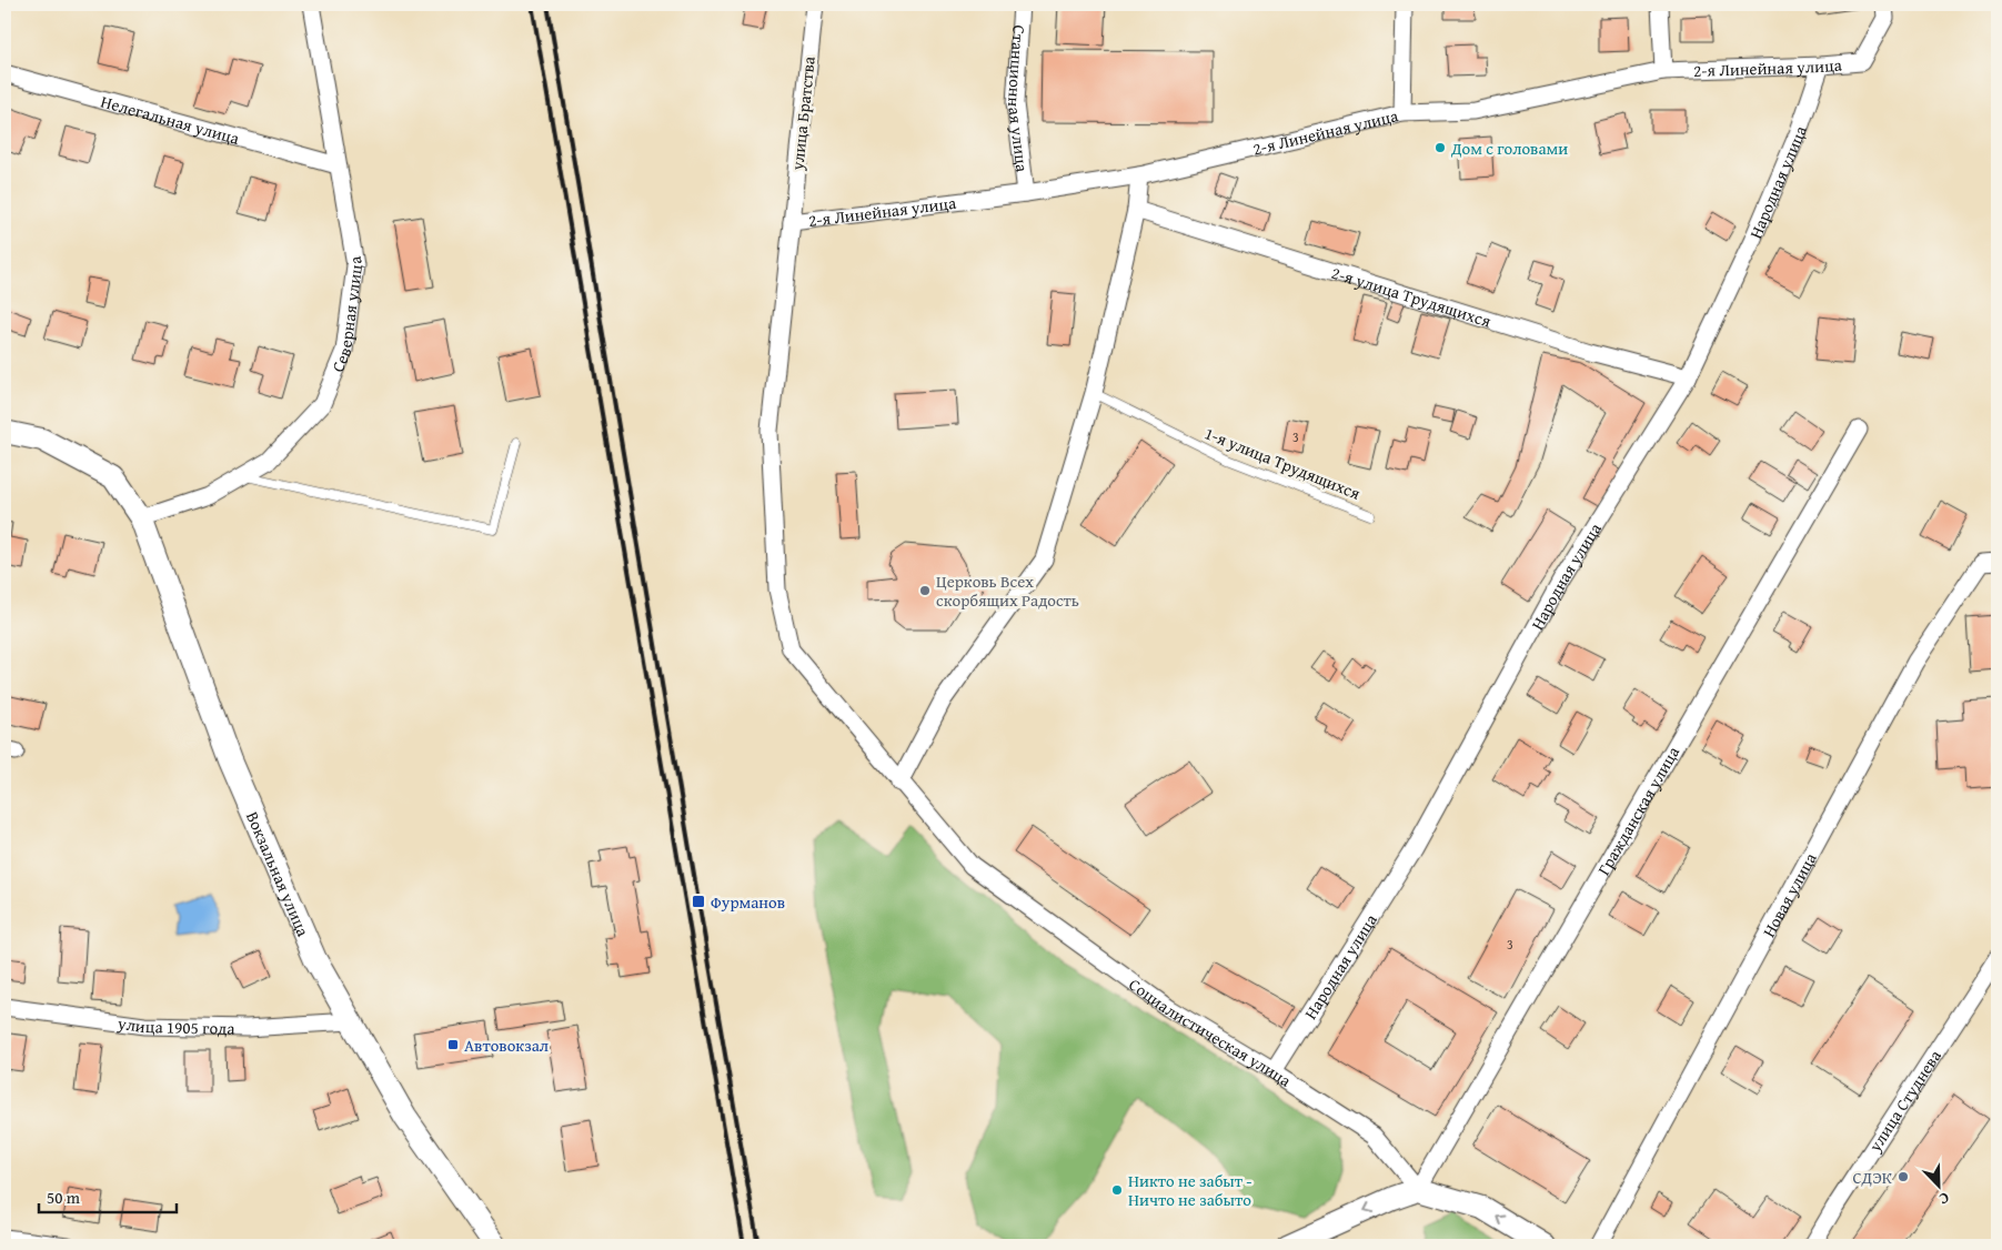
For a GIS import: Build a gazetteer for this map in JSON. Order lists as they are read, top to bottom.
{
  "streets": {
    "main road": ["Вокзальная улица"],
    "street": [
      "2-я Линейная улица",
      "Станционная улица",
      "улица Братства",
      "Нелегальная улица",
      "Народная улица",
      "2-я улица Трудящихся",
      "Северная улица",
      "Гражданская улица",
      "Новая улица",
      "улица 1905 года",
      "Социалистическая улица",
      "улица Студнева"
    ],
    "lane": ["1-я улица Трудящихся"]
  },
  "crossings": [
    ["2-я Линейная улица", "Станционная улица"],
    ["2-я Линейная улица", "улица Братства"],
    ["2-я Линейная улица", "Народная улица"],
    ["улица Братства", "Социалистическая улица"],
    ["Нелегальная улица", "Северная улица"],
    ["Народная улица", "2-я улица Трудящихся"],
    ["Народная улица", "Социалистическая улица"],
    ["Северная улица", "Вокзальная улица"],
    ["Гражданская улица", "Социалистическая улица"],
    ["Вокзальная улица", "улица 1905 года"]
  ],
  "places": {
    "other": [
      "Дом с головами",
      "Церковь Всех скорбящих Радость",
      "СДЭК",
      "Никто не забыт - Ничто не забыто"
    ],
    "transit": ["Фурманов", "Автовокзал"]
  },
  "house_numbers": ["3", "3"],
  "scale_bar": "50 m",
  "north": "bottom right"
}
